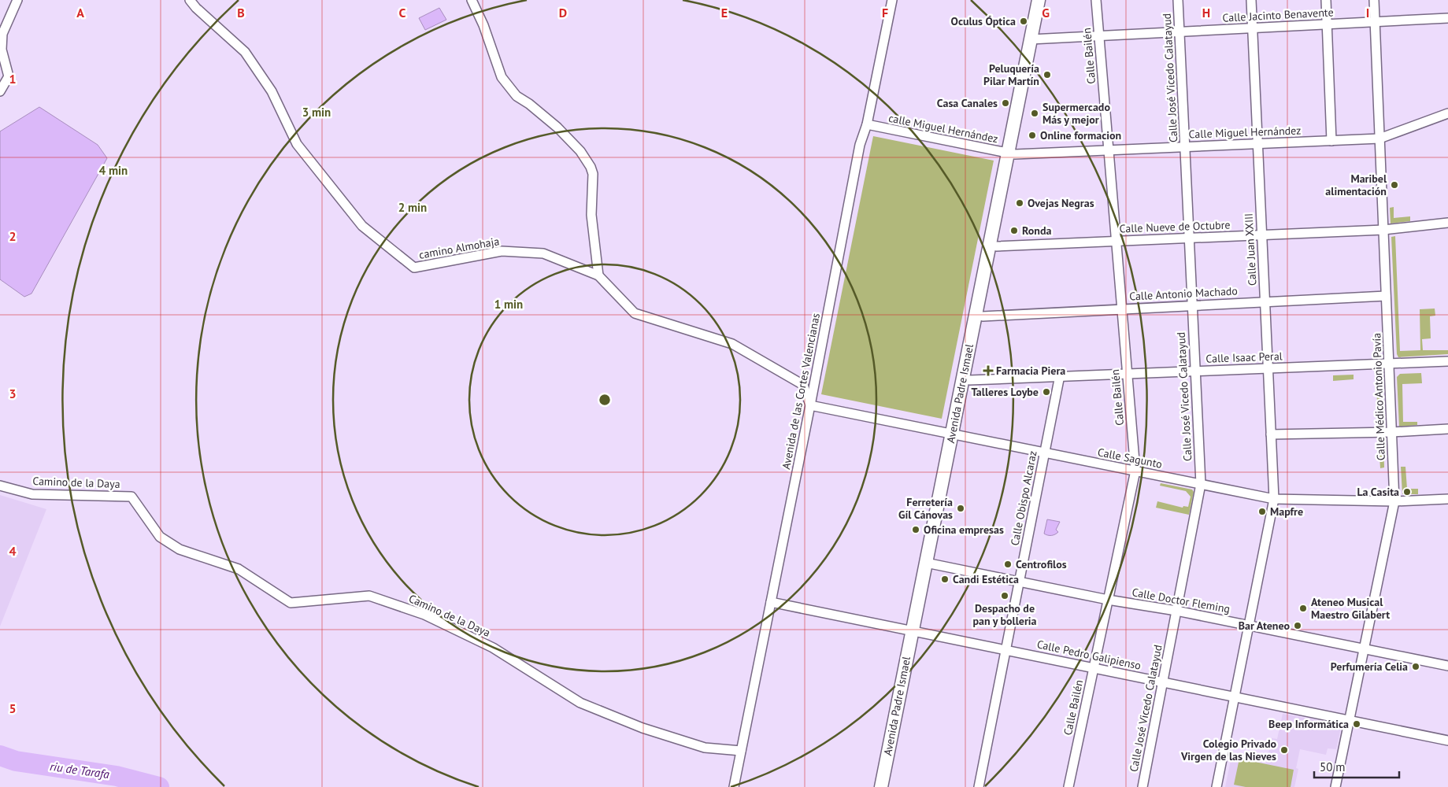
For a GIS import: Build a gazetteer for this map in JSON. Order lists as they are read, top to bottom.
{
  "streets": {
    "main road": ["Avenida Padre Ismael"],
    "street": [
      "Calle Jacinto Benavente",
      "Calle Bailén",
      "Calle José Vicedo Calatayud",
      "calle Miguel Hernández",
      "Calle Miguel Hernández",
      "Calle Nueve de Octubre",
      "camino Almohaja",
      "Calle Juan XXIII",
      "Calle Antonio Machado",
      "Calle Isaac Peral",
      "Avenida de las Cortes Valencianas",
      "Calle Médico Antonio Pavía",
      "Calle Sagunto",
      "Camino de la Daya",
      "Calle Obispo Alcaraz",
      "Calle Doctor Fleming",
      "Calle Pedro Galipienso"
    ]
  },
  "crossings": [
    ["Calle Jacinto Benavente", "Calle Bailén"],
    ["Calle Jacinto Benavente", "Calle José Vicedo Calatayud"],
    ["Calle Jacinto Benavente", "Calle Juan XXIII"],
    ["Calle Jacinto Benavente", "Avenida Padre Ismael"],
    ["Calle Jacinto Benavente", "Calle Médico Antonio Pavía"],
    ["Calle Bailén", "Calle Miguel Hernández"],
    ["Calle Bailén", "Calle Nueve de Octubre"],
    ["Calle Bailén", "Calle Antonio Machado"],
    ["Calle Bailén", "Calle Isaac Peral"],
    ["Calle Bailén", "Calle Sagunto"],
    ["Calle Bailén", "Calle Doctor Fleming"],
    ["Calle Bailén", "Calle Pedro Galipienso"],
    ["Calle José Vicedo Calatayud", "Calle Miguel Hernández"],
    ["Calle José Vicedo Calatayud", "Calle Nueve de Octubre"],
    ["Calle José Vicedo Calatayud", "Calle Antonio Machado"],
    ["Calle José Vicedo Calatayud", "Calle Isaac Peral"],
    ["Calle José Vicedo Calatayud", "Calle Sagunto"],
    ["Calle José Vicedo Calatayud", "Calle Doctor Fleming"],
    ["Calle José Vicedo Calatayud", "Calle Pedro Galipienso"],
    ["calle Miguel Hernández", "Calle Miguel Hernández"],
    ["calle Miguel Hernández", "Avenida de las Cortes Valencianas"],
    ["calle Miguel Hernández", "Avenida Padre Ismael"],
    ["Calle Miguel Hernández", "Calle Juan XXIII"],
    ["Calle Miguel Hernández", "Avenida Padre Ismael"],
    ["Calle Miguel Hernández", "Calle Médico Antonio Pavía"],
    ["Calle Nueve de Octubre", "Calle Juan XXIII"],
    ["Calle Nueve de Octubre", "Avenida Padre Ismael"],
    ["Calle Nueve de Octubre", "Calle Médico Antonio Pavía"],
    ["camino Almohaja", "Avenida de las Cortes Valencianas"],
    ["camino Almohaja", "Calle Sagunto"],
    ["Calle Juan XXIII", "Calle Antonio Machado"],
    ["Calle Juan XXIII", "Calle Isaac Peral"],
    ["Calle Juan XXIII", "Calle Sagunto"],
    ["Calle Juan XXIII", "Calle Doctor Fleming"],
    ["Calle Juan XXIII", "Calle Pedro Galipienso"],
    ["Calle Antonio Machado", "Avenida Padre Ismael"],
    ["Calle Antonio Machado", "Calle Médico Antonio Pavía"],
    ["Calle Isaac Peral", "Avenida Padre Ismael"],
    ["Calle Isaac Peral", "Calle Médico Antonio Pavía"],
    ["Calle Isaac Peral", "Calle Obispo Alcaraz"],
    ["Avenida de las Cortes Valencianas", "Calle Sagunto"],
    ["Avenida de las Cortes Valencianas", "Camino de la Daya"],
    ["Avenida de las Cortes Valencianas", "Calle Pedro Galipienso"],
    ["Avenida Padre Ismael", "Calle Sagunto"],
    ["Avenida Padre Ismael", "Calle Doctor Fleming"],
    ["Avenida Padre Ismael", "Calle Pedro Galipienso"],
    ["Calle Médico Antonio Pavía", "Calle Sagunto"],
    ["Calle Médico Antonio Pavía", "Calle Doctor Fleming"],
    ["Calle Médico Antonio Pavía", "Calle Pedro Galipienso"],
    ["Calle Sagunto", "Calle Obispo Alcaraz"],
    ["Calle Obispo Alcaraz", "Calle Doctor Fleming"],
    ["Calle Obispo Alcaraz", "Calle Pedro Galipienso"]
  ],
  "water": ["riu de Tarafa"],
  "places": {
    "other": [
      "Oculus Óptica",
      "Peluquería Pilar Martín",
      "Casa Canales",
      "Supermercado Más y mejor",
      "Online formacion",
      "Maribel alimentación",
      "Ovejas Negras",
      "Ronda",
      "Talleres Loybe",
      "La Casita",
      "Ferretería Gíl Cánovas",
      "Mapfre",
      "Oficina empresas",
      "Centrofilos",
      "Candi Estética",
      "Despacho de pan y bolleria",
      "Ateneo Musical Maestro Gilabert",
      "Bar Ateneo",
      "Perfumería Celia",
      "Beep Informática",
      "Colegio Privado Virgen de las Nieves"
    ],
    "health": ["Farmacia Piera"]
  },
  "scale_bar": "50 m",
  "grid": {
    "columns": [
      "A",
      "B",
      "C",
      "D",
      "E",
      "F",
      "G",
      "H",
      "I"
    ],
    "rows": [
      "1",
      "2",
      "3",
      "4",
      "5"
    ]
  },
  "rings": [
    "3 min",
    "4 min",
    "2 min",
    "1 min"
  ]
}
